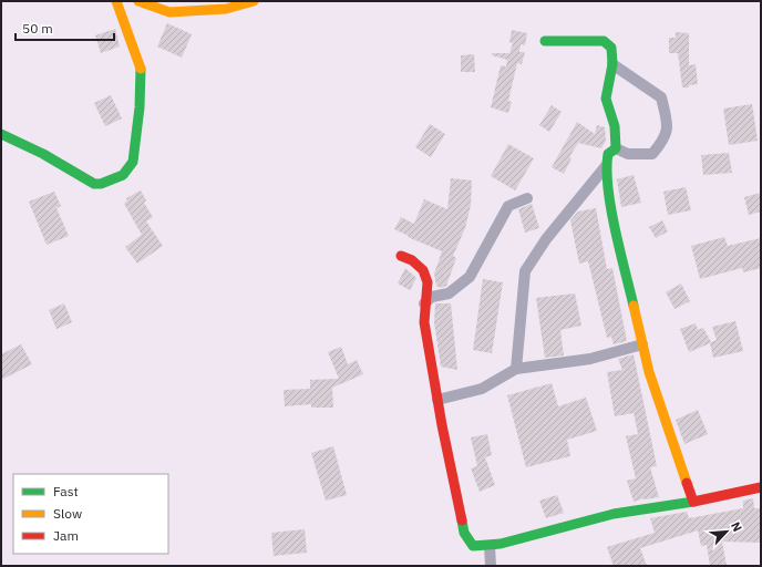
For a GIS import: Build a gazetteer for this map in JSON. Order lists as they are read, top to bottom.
{
  "legend": ["Fast", "Slow", "Jam"],
  "scale_bar": "50 m",
  "north": "top right"
}
